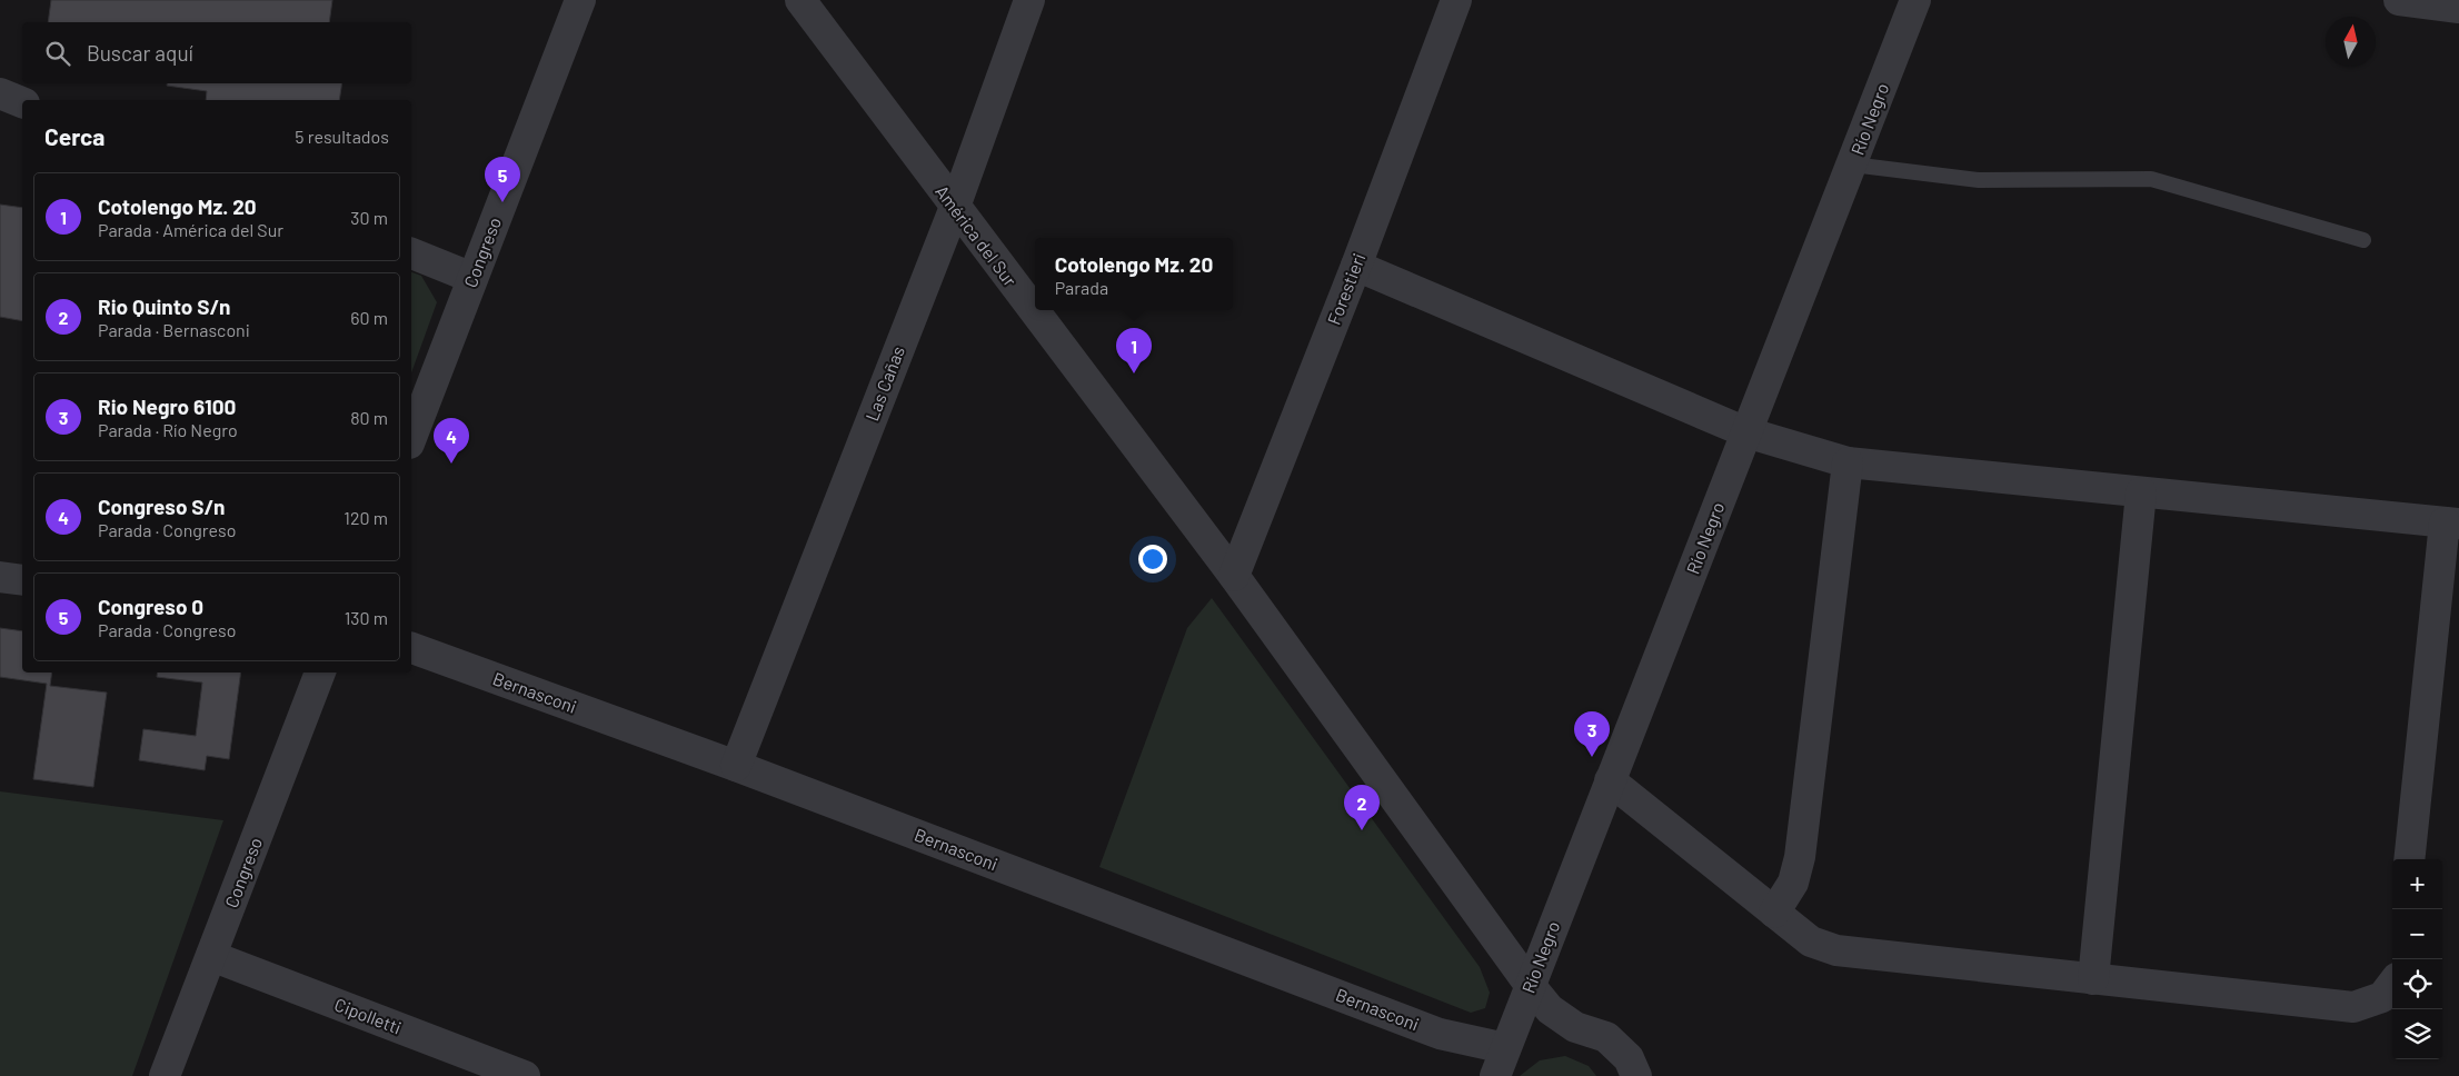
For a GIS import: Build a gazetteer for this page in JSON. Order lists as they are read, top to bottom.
{
  "streets": {
    "street": [
      "Río Negro",
      "América del Sur",
      "Congreso",
      "Forestieri",
      "Las Cañas",
      "Bernasconi",
      "Cipolletti"
    ]
  },
  "crossings": [
    ["Río Negro", "América del Sur"],
    ["Río Negro", "Bernasconi"],
    ["América del Sur", "Forestieri"],
    ["América del Sur", "Las Cañas"],
    ["Congreso", "Cipolletti"],
    ["Las Cañas", "Bernasconi"]
  ],
  "north": "top",
  "page": {
    "search": "Buscar aquí",
    "heading": ["Cerca", "5 resultados"],
    "pins": [
      "5",
      "1",
      "4",
      "3",
      "2"
    ],
    "list": [
      {
        "mark": "1",
        "name": "Cotolengo Mz. 20",
        "note": "Parada · América del Sur",
        "value": "30 m"
      },
      {
        "mark": "2",
        "name": "Rio Quinto S/n",
        "note": "Parada · Bernasconi",
        "value": "60 m"
      },
      {
        "mark": "3",
        "name": "Rio Negro 6100",
        "note": "Parada · Río Negro",
        "value": "80 m"
      },
      {
        "mark": "4",
        "name": "Congreso S/n",
        "note": "Parada · Congreso",
        "value": "120 m"
      },
      {
        "mark": "5",
        "name": "Congreso 0",
        "note": "Parada · Congreso",
        "value": "130 m"
      }
    ],
    "popup": ["Cotolengo Mz. 20", "Parada"],
    "map_buttons": ["+", "−"]
  }
}
